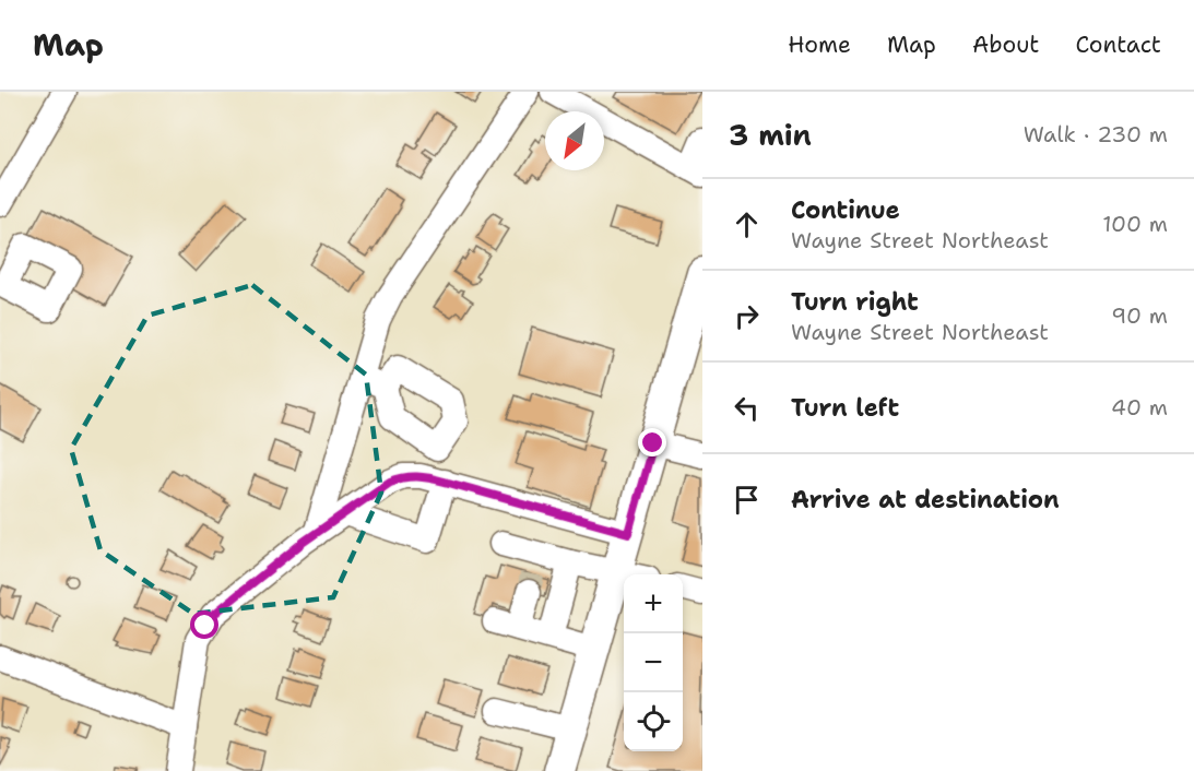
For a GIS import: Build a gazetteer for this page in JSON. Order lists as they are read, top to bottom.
{
  "north": "bottom left",
  "page": {
    "header": "Map",
    "nav": [
      "Home",
      "Map",
      "About",
      "Contact"
    ],
    "heading": ["3 min", "Walk · 230 m"],
    "list": [
      ["Continue", "Wayne Street Northeast", "100 m"],
      ["Turn right", "Wayne Street Northeast", "90 m"],
      ["Turn left", "40 m"],
      "Arrive at destination"
    ],
    "map_buttons": ["+", "−"]
  }
}
